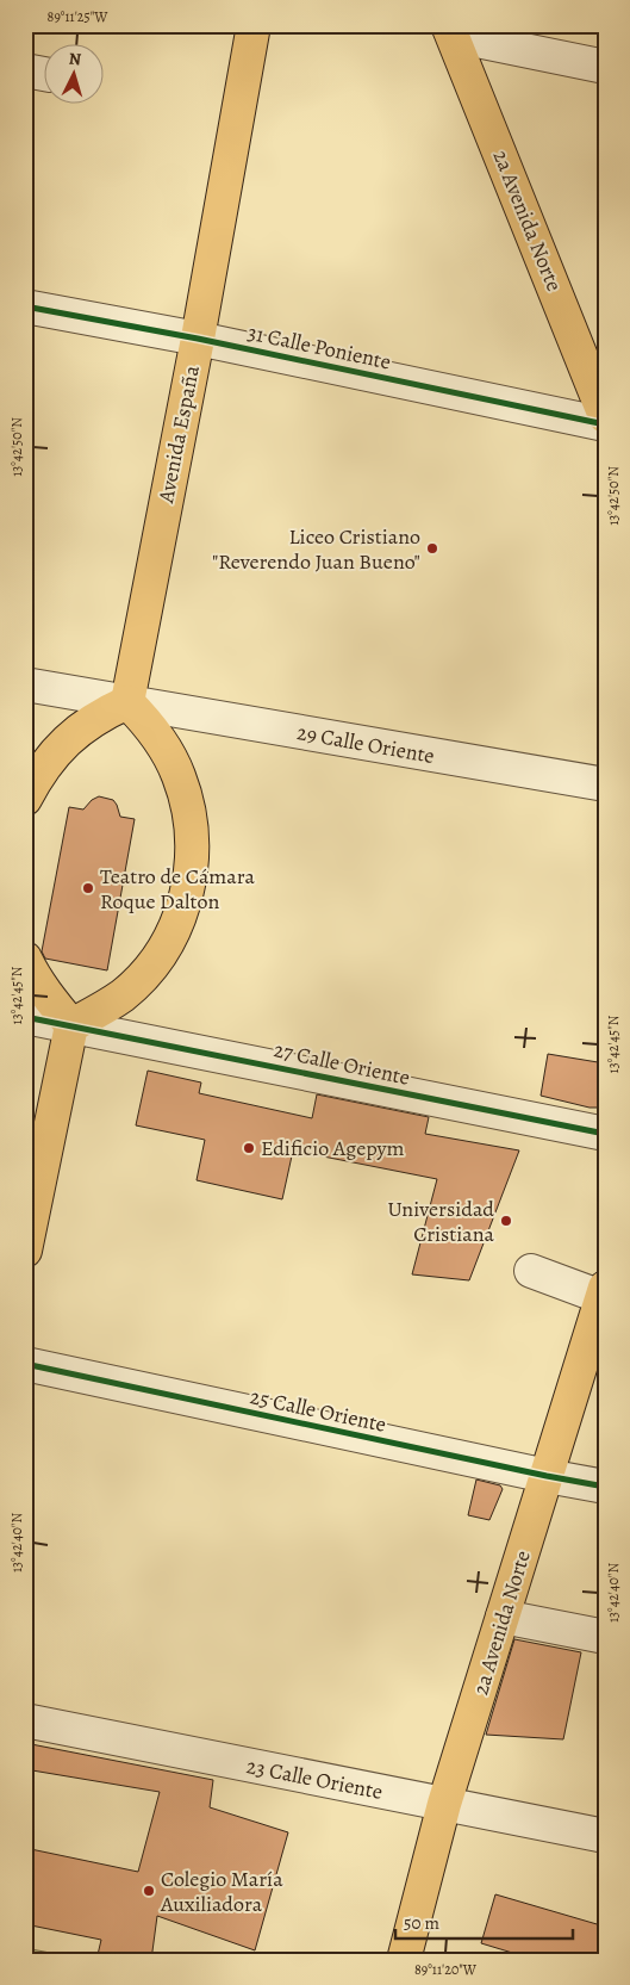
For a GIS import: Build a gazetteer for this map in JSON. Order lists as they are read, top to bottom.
{
  "streets": {
    "main road": ["2a Avenida Norte", "Avenida España"],
    "street": [
      "31 Calle Poniente",
      "29 Calle Oriente",
      "27 Calle Oriente",
      "25 Calle Oriente",
      "23 Calle Oriente"
    ]
  },
  "crossings": [
    ["2a Avenida Norte", "25 Calle Oriente"],
    ["2a Avenida Norte", "23 Calle Oriente"],
    ["31 Calle Poniente", "Avenida España"],
    ["Avenida España", "29 Calle Oriente"]
  ],
  "places": [
    "Liceo Cristiano \"Reverendo Juan Bueno\"",
    "Teatro de Cámara Roque Dalton",
    "Edificio Agepym",
    "Universidad Cristiana",
    "Colegio María Auxiliadora"
  ],
  "scale_bar": "50 m",
  "north": "top",
  "coordinates": [
    "89°11'25\"W",
    "13°42'50\"N",
    "13°42'45\"N",
    "13°42'40\"N",
    "89°11'20\"W"
  ]
}
